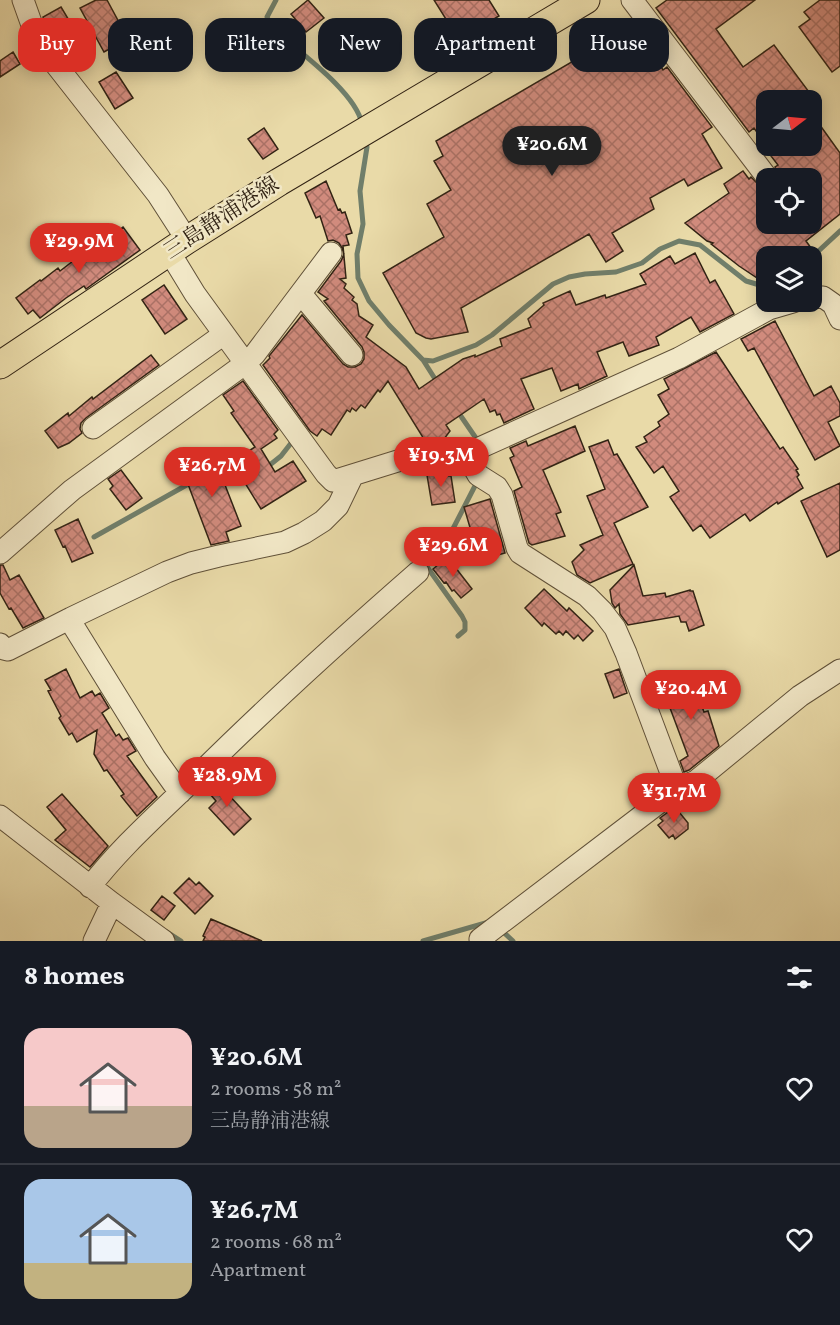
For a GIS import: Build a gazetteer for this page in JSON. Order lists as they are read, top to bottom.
{
  "streets": {
    "main road": ["三島静浦港線"]
  },
  "north": "right",
  "page": {
    "chip": [
      "Buy",
      "Rent",
      "Filters",
      "New",
      "Apartment",
      "House"
    ],
    "price": [
      "¥20.6M",
      "¥29.9M",
      "¥19.3M",
      "¥26.7M",
      "¥29.6M",
      "¥20.4M",
      "¥28.9M",
      "¥31.7M"
    ],
    "heading": "8 homes",
    "list": [
      {
        "name": "¥20.6M",
        "note": "2 rooms · 58 m² · 三島静浦港線"
      },
      {
        "name": "¥26.7M",
        "note": "2 rooms · 68 m² · Apartment"
      }
    ]
  }
}
